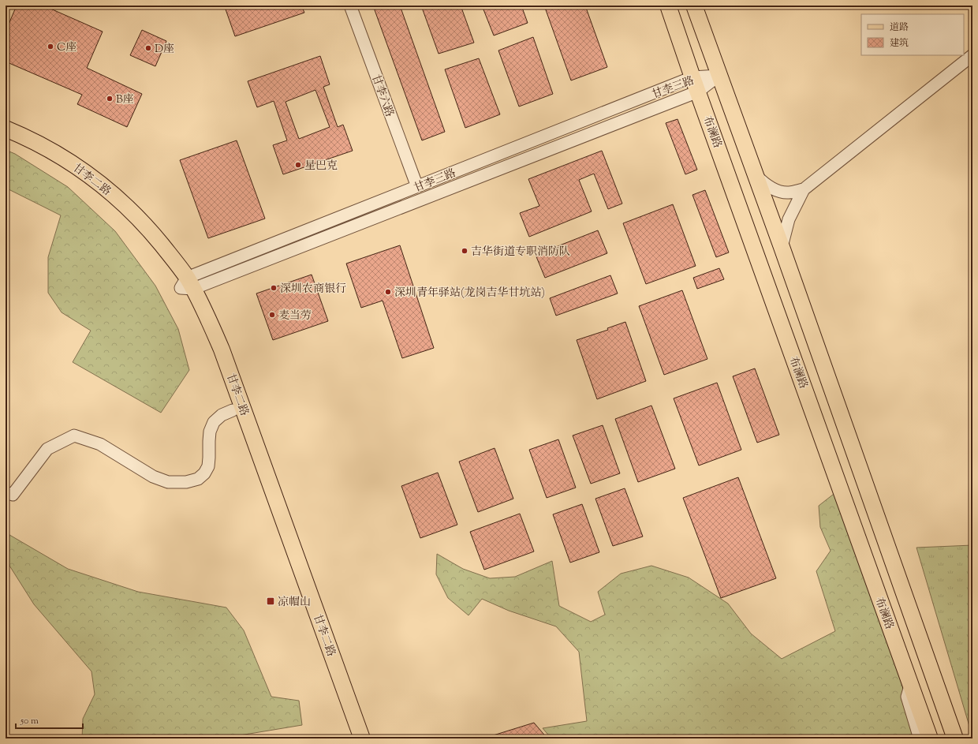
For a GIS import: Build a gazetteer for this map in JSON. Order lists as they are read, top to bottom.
{
  "streets": {
    "main road": ["布澜路", "甘李二路"],
    "street": ["甘李三路", "甘李六路"]
  },
  "crossings": [
    ["甘李三路", "布澜路"],
    ["甘李三路", "甘李二路"]
  ],
  "places": {
    "other": [
      "C座",
      "D座",
      "B座",
      "星巴克",
      "吉华街道专职消防队",
      "深圳农商银行",
      "深圳青年驿站(龙岗吉华甘坑站)",
      "麦当劳"
    ],
    "transit": ["凉帽山"]
  },
  "legend": ["道路", "建筑"],
  "scale_bar": "50 m"
}
